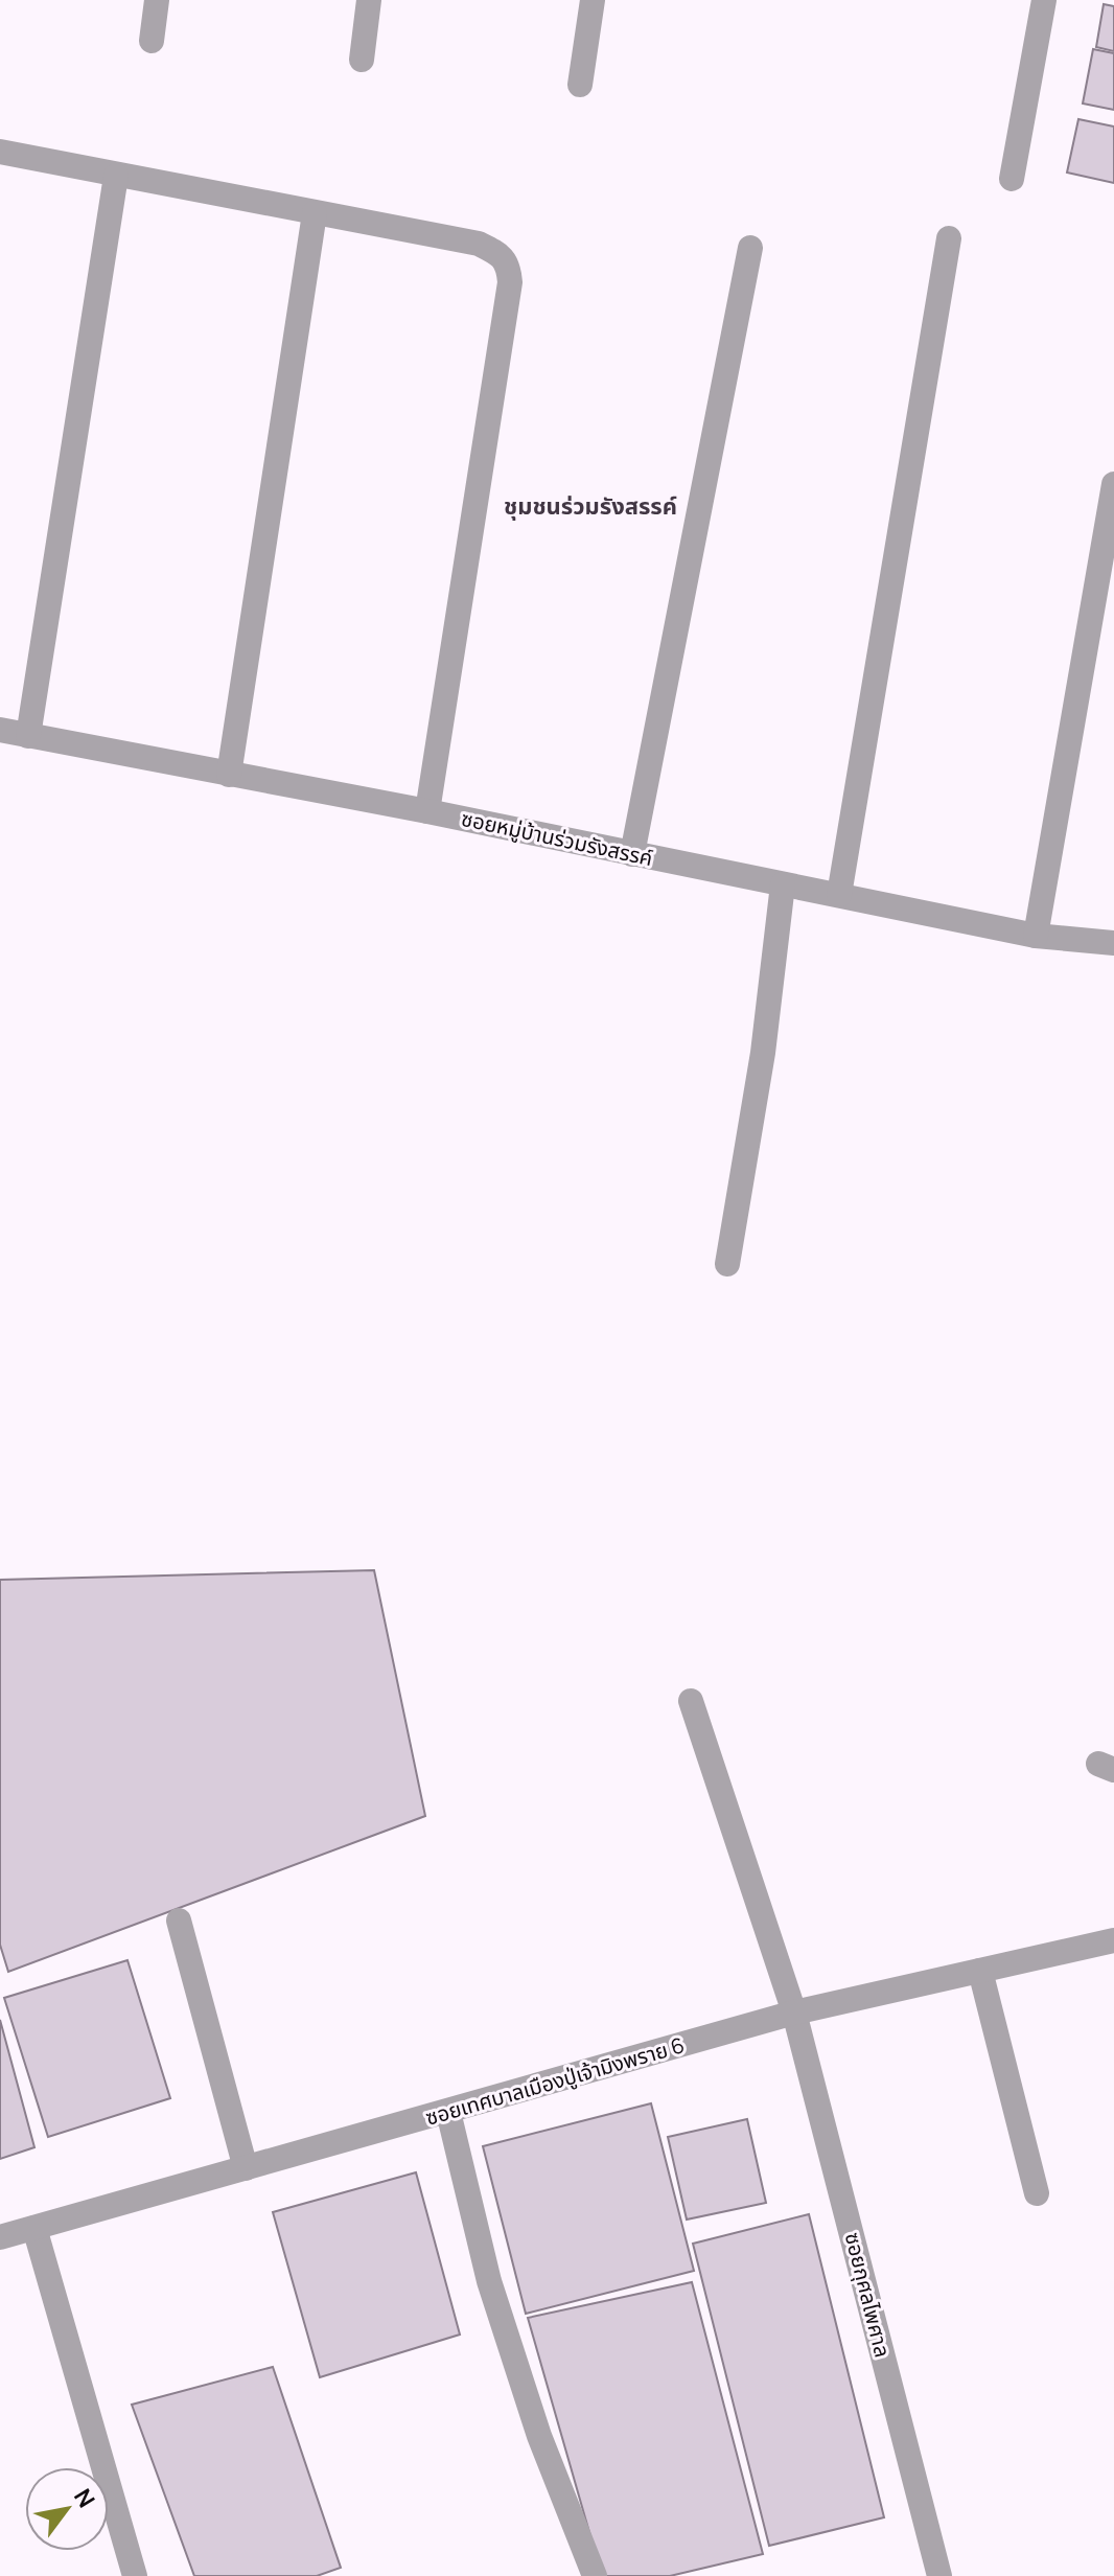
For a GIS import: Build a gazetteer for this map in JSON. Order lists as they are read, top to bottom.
{
  "streets": {
    "street": ["ซอยหมู่บ้านร่วมรังสรรค์", "ซอยเทศบาลเมืองปู่เจ้ามิงพราย 6", "ซอยกุศลไพศาล"]
  },
  "crossings": [
    ["ซอยเทศบาลเมืองปู่เจ้ามิงพราย 6", "ซอยกุศลไพศาล"]
  ],
  "districts": ["ชุมชนร่วมรังสรรค์"],
  "north": "top right"
}
